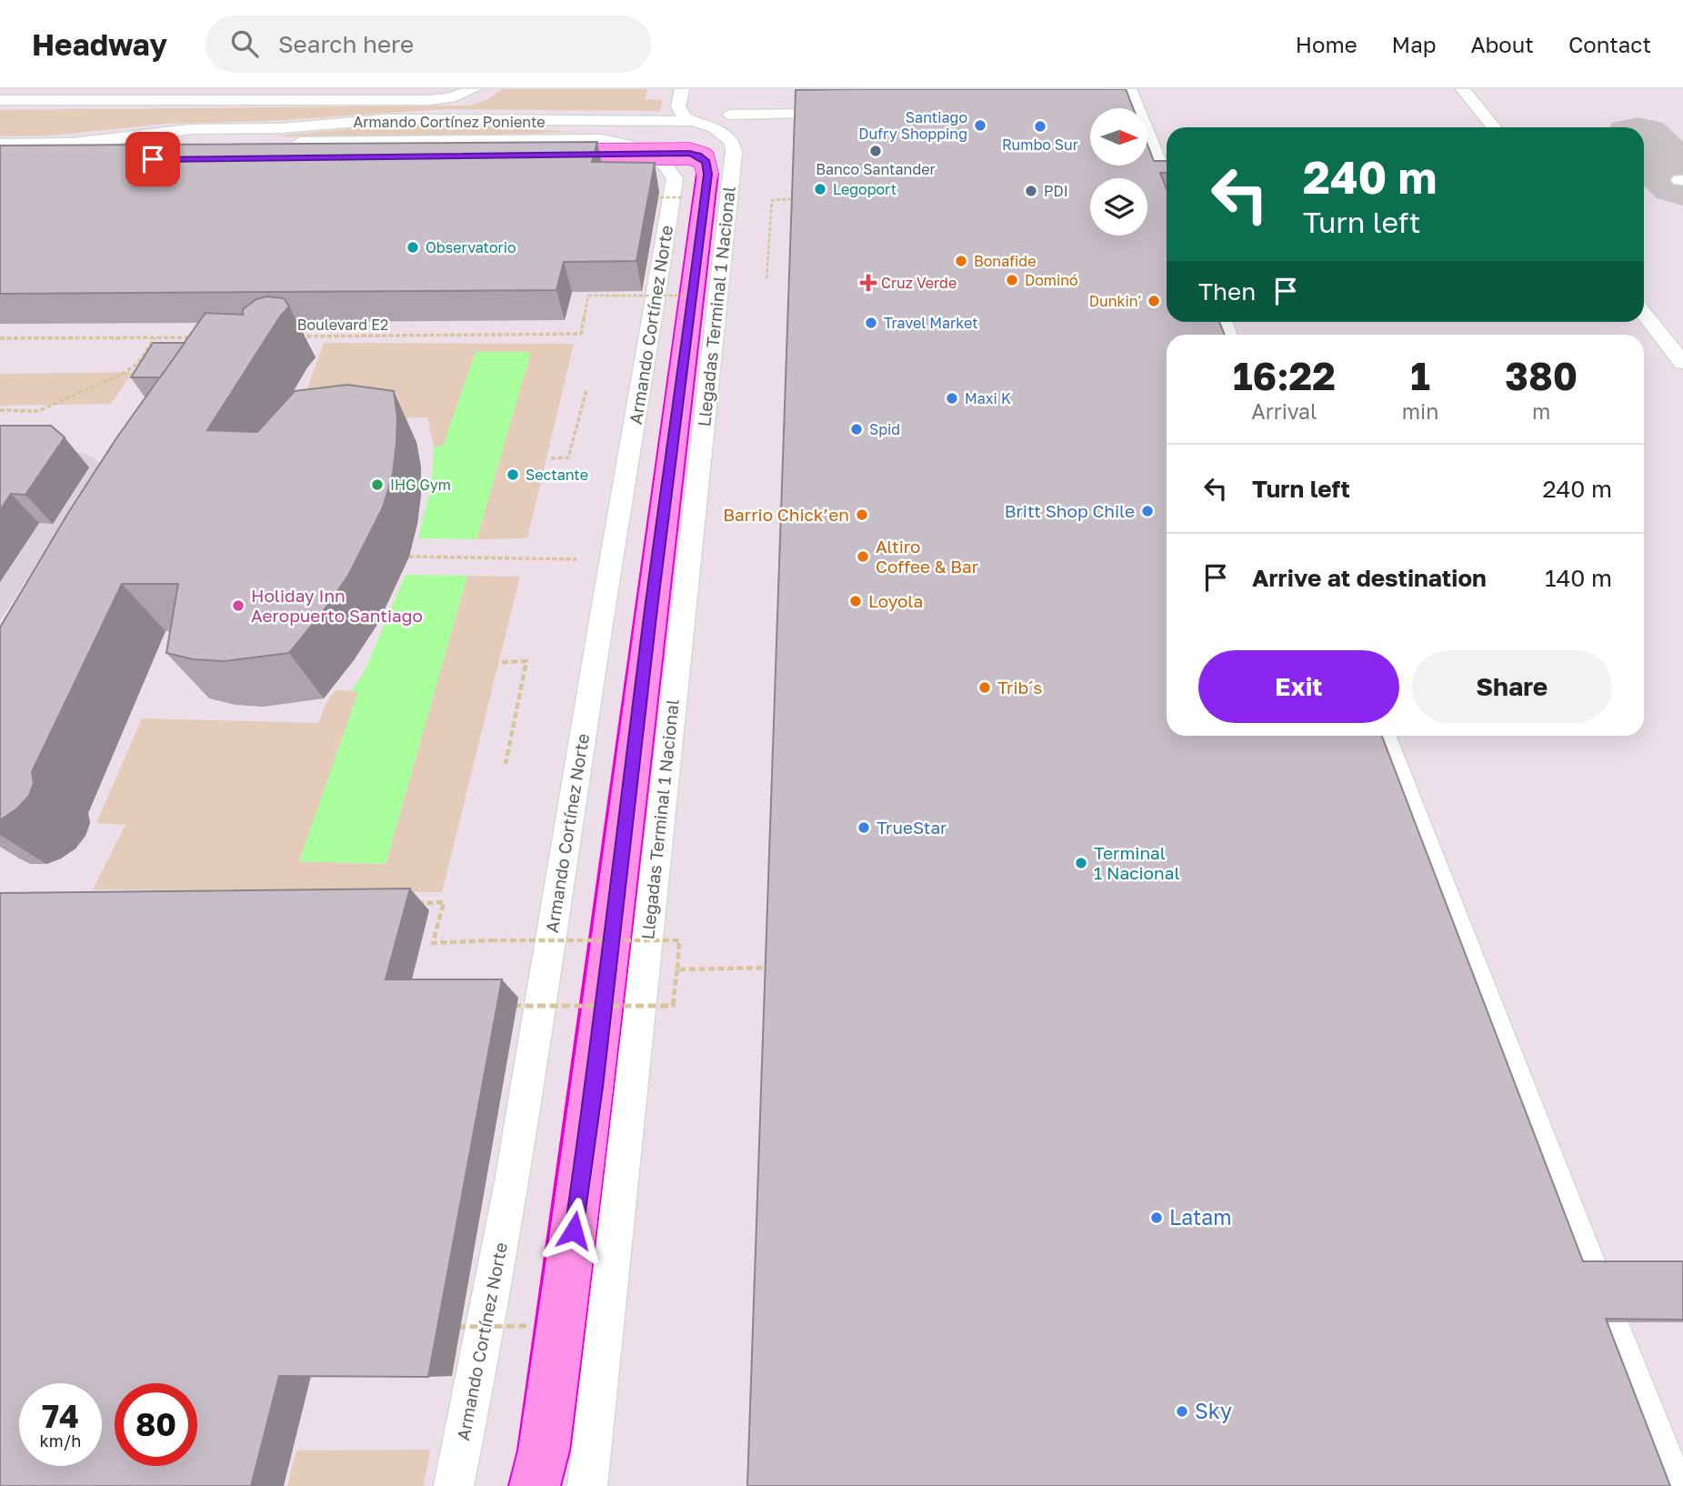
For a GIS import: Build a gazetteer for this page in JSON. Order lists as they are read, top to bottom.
{
  "streets": {
    "highway": ["Armando Cortínez Poniente"],
    "lane": ["Llegadas Terminal 1 Nacional", "Armando Cortínez Norte"],
    "path": ["Boulevard E2"]
  },
  "crossings": [
    ["Armando Cortínez Poniente", "Llegadas Terminal 1 Nacional"],
    ["Armando Cortínez Poniente", "Armando Cortínez Norte"],
    ["Llegadas Terminal 1 Nacional", "Armando Cortínez Norte"]
  ],
  "places": {
    "other": [
      "Santiago Dufry Shopping",
      "Rumbo Sur",
      "Banco Santander",
      "Legoport",
      "PDI",
      "Observatorio",
      "Bonafide",
      "Dominó",
      "Dunkin'",
      "Travel Market",
      "Maxi K",
      "Spid",
      "Sectante",
      "IHG Gym",
      "Britt Shop Chile",
      "Barrio Chick’en",
      "Altiro Coffee & Bar",
      "Loyola",
      "Holiday Inn Aeropuerto Santiago",
      "Trib´s",
      "TrueStar",
      "Terminal 1 Nacional",
      "Latam",
      "Sky"
    ],
    "health": ["Cruz Verde"]
  },
  "north": "right",
  "page": {
    "header": "Headway",
    "search": "Search here",
    "nav": [
      "Home",
      "Map",
      "About",
      "Contact"
    ],
    "turn": ["240 m", "Turn left"],
    "then": "Then",
    "eta": [
      "16:22",
      "Arrival",
      "1",
      "min",
      "380",
      "m"
    ],
    "list": [
      {
        "name": "Turn left",
        "value": "240 m"
      },
      {
        "name": "Arrive at destination",
        "value": "140 m"
      }
    ],
    "buttons": ["Exit", "Share"],
    "speed": "74 km/h",
    "limit": "80"
  }
}
